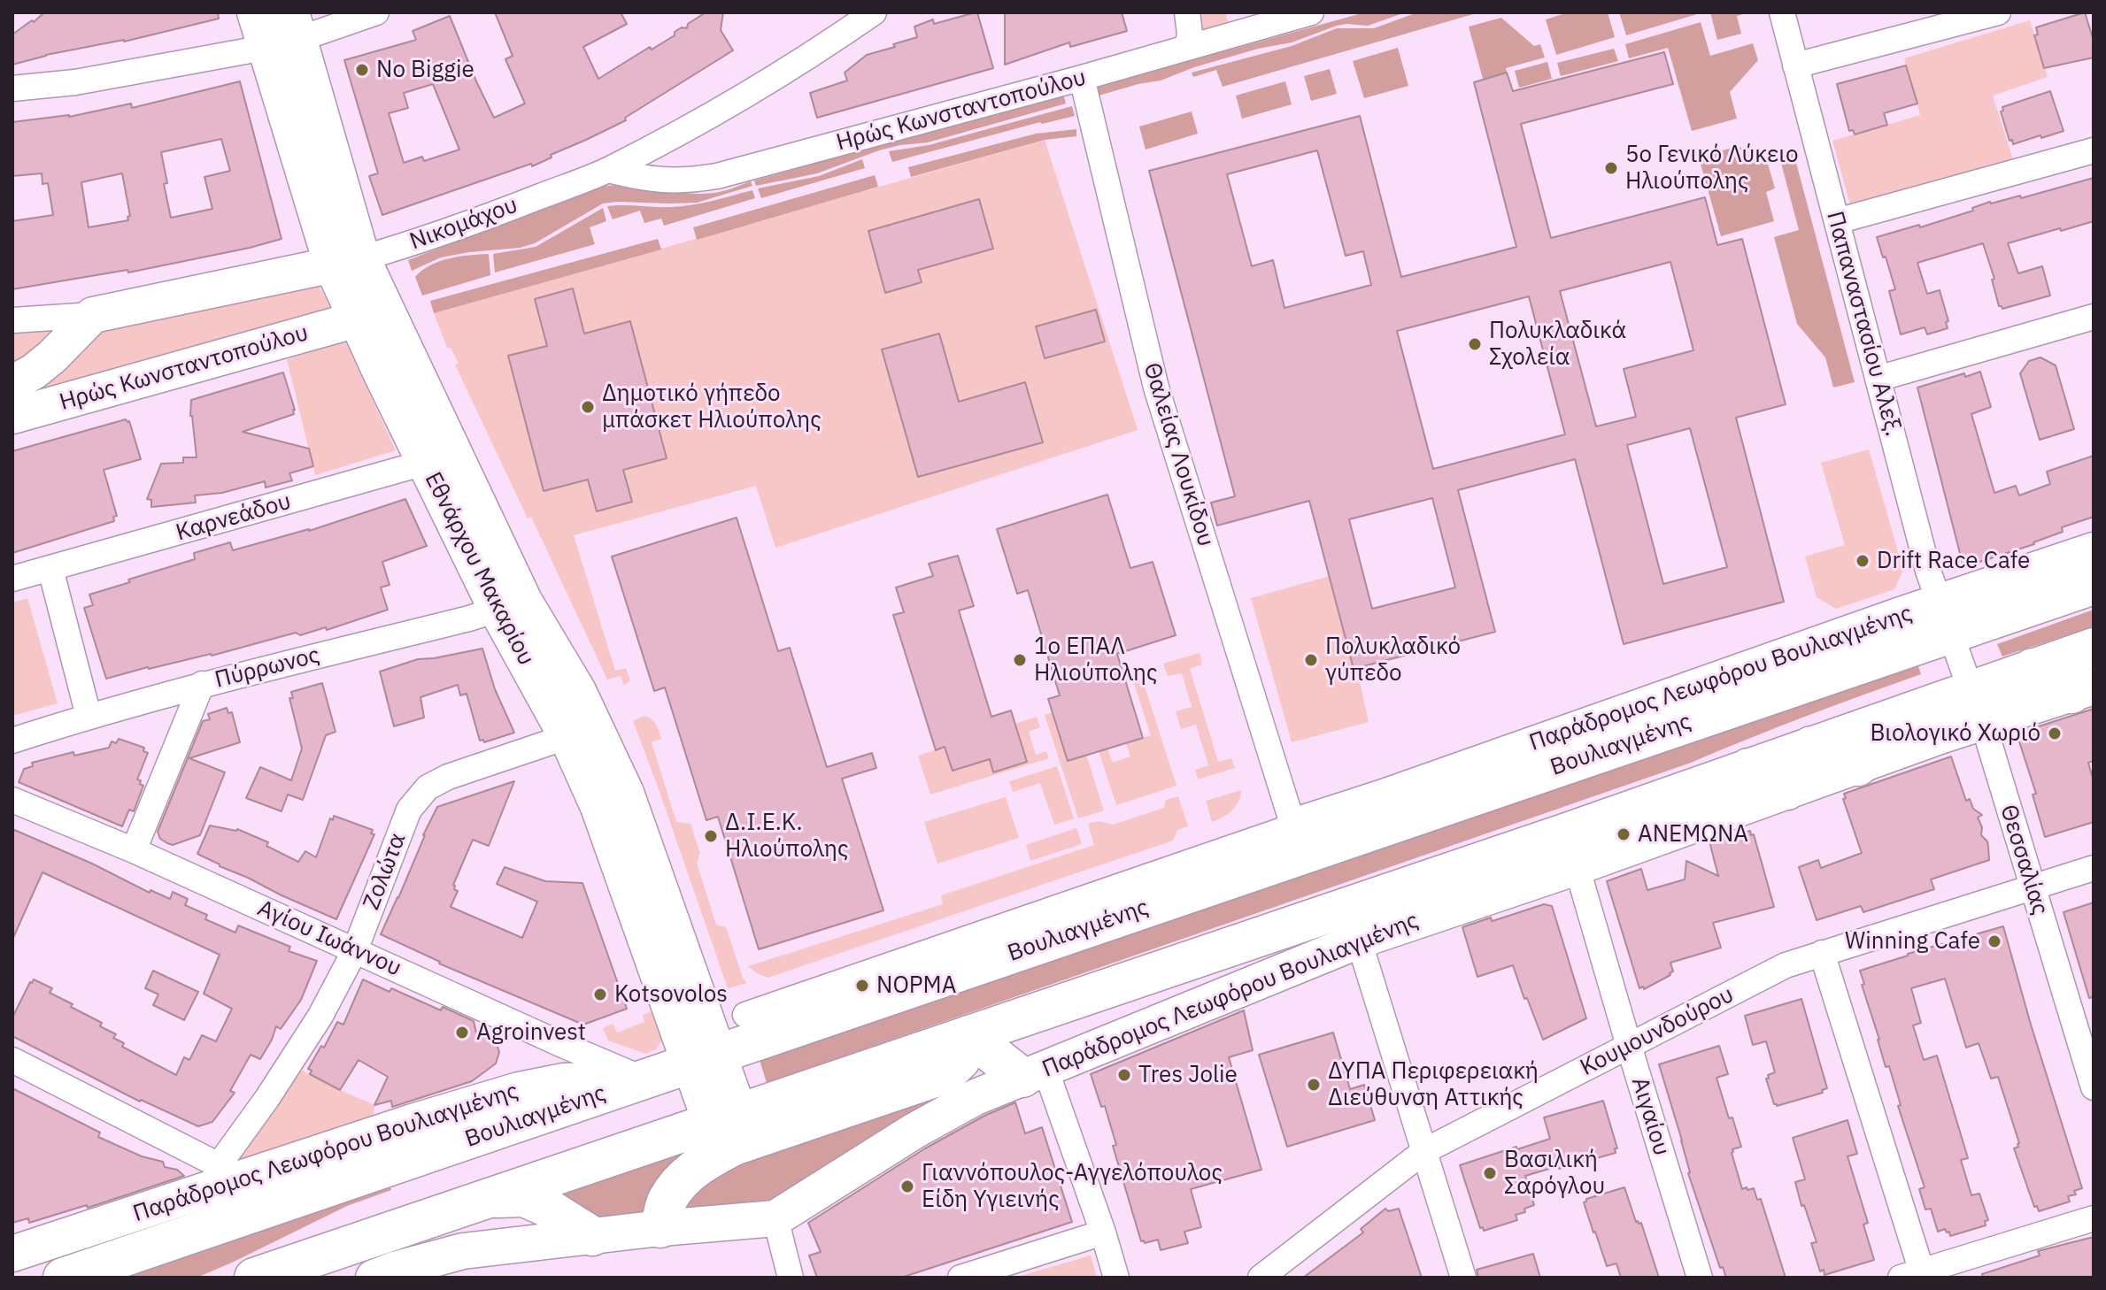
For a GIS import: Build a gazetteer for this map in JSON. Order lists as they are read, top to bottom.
{
  "streets": {
    "main road": ["Βουλιαγμένης"],
    "street": [
      "Ηρώς Κωνσταντοπούλου",
      "Νικομάχου",
      "Παπαναστασίου Αλεξ.",
      "Θαλείας Λουκίδου",
      "Καρνεάδου",
      "Εθνάρχου Μακαρίου",
      "Πύρρωνος",
      "Παράδρομος Λεωφόρου Βουλιαγμένης",
      "Θεσσαλίας",
      "Ζολώτα",
      "Αγίου Ιωάννου",
      "Κουμουνδούρου",
      "Αιγαίου"
    ]
  },
  "crossings": [
    ["Ηρώς Κωνσταντοπούλου", "Νικομάχου"],
    ["Ηρώς Κωνσταντοπούλου", "Θαλείας Λουκίδου"],
    ["Ηρώς Κωνσταντοπούλου", "Εθνάρχου Μακαρίου"],
    ["Νικομάχου", "Εθνάρχου Μακαρίου"],
    ["Παπαναστασίου Αλεξ.", "Παράδρομος Λεωφόρου Βουλιαγμένης"],
    ["Παπαναστασίου Αλεξ.", "Βουλιαγμένης"],
    ["Παπαναστασίου Αλεξ.", "Θεσσαλίας"],
    ["Θαλείας Λουκίδου", "Παράδρομος Λεωφόρου Βουλιαγμένης"],
    ["Καρνεάδου", "Εθνάρχου Μακαρίου"],
    ["Εθνάρχου Μακαρίου", "Πύρρωνος"],
    ["Εθνάρχου Μακαρίου", "Βουλιαγμένης"],
    ["Εθνάρχου Μακαρίου", "Ζολώτα"],
    ["Παράδρομος Λεωφόρου Βουλιαγμένης", "Βουλιαγμένης"],
    ["Παράδρομος Λεωφόρου Βουλιαγμένης", "Θεσσαλίας"],
    ["Παράδρομος Λεωφόρου Βουλιαγμένης", "Ζολώτα"],
    ["Παράδρομος Λεωφόρου Βουλιαγμένης", "Αγίου Ιωάννου"],
    ["Παράδρομος Λεωφόρου Βουλιαγμένης", "Αιγαίου"],
    ["Βουλιαγμένης", "Θεσσαλίας"],
    ["Βουλιαγμένης", "Αγίου Ιωάννου"],
    ["Θεσσαλίας", "Κουμουνδούρου"],
    ["Ζολώτα", "Αγίου Ιωάννου"],
    ["Κουμουνδούρου", "Αιγαίου"]
  ],
  "places": [
    "Νο Biggie",
    "5ο Γενικό Λύκειο Ηλιούπολης",
    "Πολυκλαδικά Σχολεία",
    "Δημοτικό γήπεδο μπάσκετ Ηλιούπολης",
    "Drift Race Cafe",
    "1ο ΕΠΑΛ Ηλιούπολης",
    "Πολυκλαδικό γύπεδο",
    "Βιολογικό Χωριό",
    "ΑΝΕΜΩΝΑ",
    "Δ.Ι.Ε.Κ. Ηλιούπολης",
    "Winning Cafe",
    "ΝΟΡΜΑ",
    "Kotsovolos",
    "Agroinvest",
    "Tres Jolie",
    "ΔΥΠΑ Περιφερειακή Διεύθυνση Αττικής",
    "Βασιλική Σαρόγλου",
    "Γιαννόπουλος-Αγγελόπουλος Είδη Υγιεινής"
  ]
}
